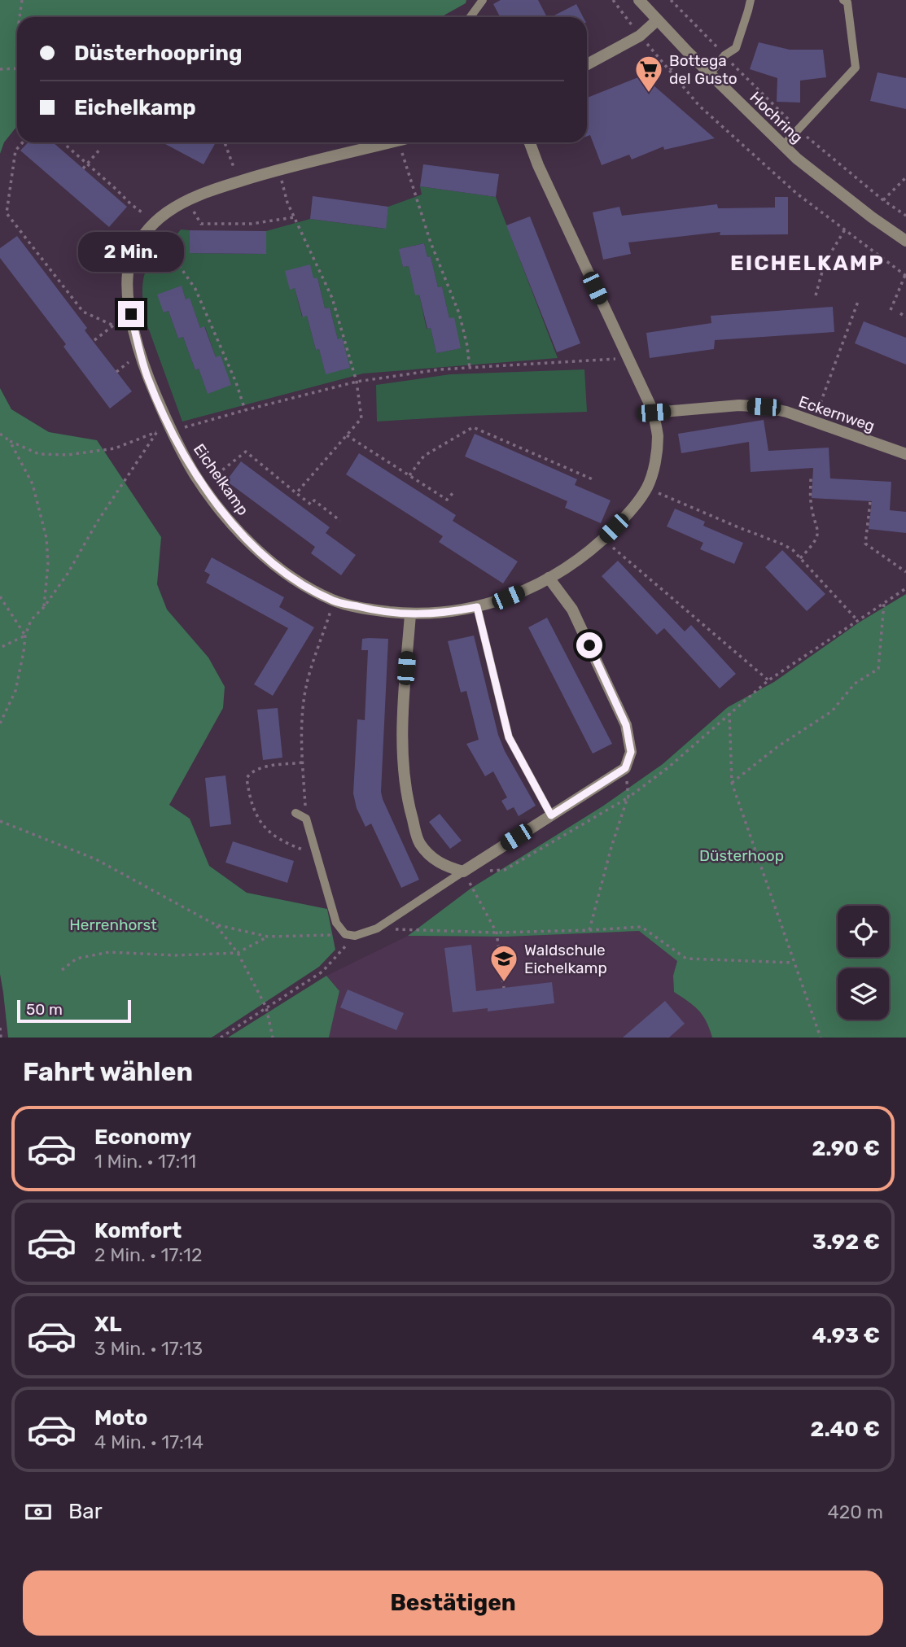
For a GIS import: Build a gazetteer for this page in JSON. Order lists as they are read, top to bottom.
{
  "streets": {
    "street": ["Hochring", "Eckernweg", "Eichelkamp"]
  },
  "crossings": [
    ["Eckernweg", "Eichelkamp"]
  ],
  "districts": ["EICHELKAMP"],
  "parks": ["Düsterhoop", "Herrenhorst"],
  "places": {
    "supermarket": ["Bottega del Gusto"],
    "school or university": ["Waldschule Eichelkamp"]
  },
  "scale_bar": "50 m",
  "page": {
    "banner": ["Düsterhoopring", "Eichelkamp"],
    "bubble": "2 Min.",
    "scale": "50 m",
    "heading": "Fahrt wählen",
    "list": [
      {
        "name": "Economy",
        "note": "1 Min. · 17:11",
        "value": "2.90 €"
      },
      {
        "name": "Komfort",
        "note": "2 Min. · 17:12",
        "value": "3.92 €"
      },
      {
        "name": "XL",
        "note": "3 Min. · 17:13",
        "value": "4.93 €"
      },
      {
        "name": "Moto",
        "note": "4 Min. · 17:14",
        "value": "2.40 €"
      }
    ],
    "pay": ["Bar", "420 m"],
    "buttons": "Bestätigen"
  }
}
